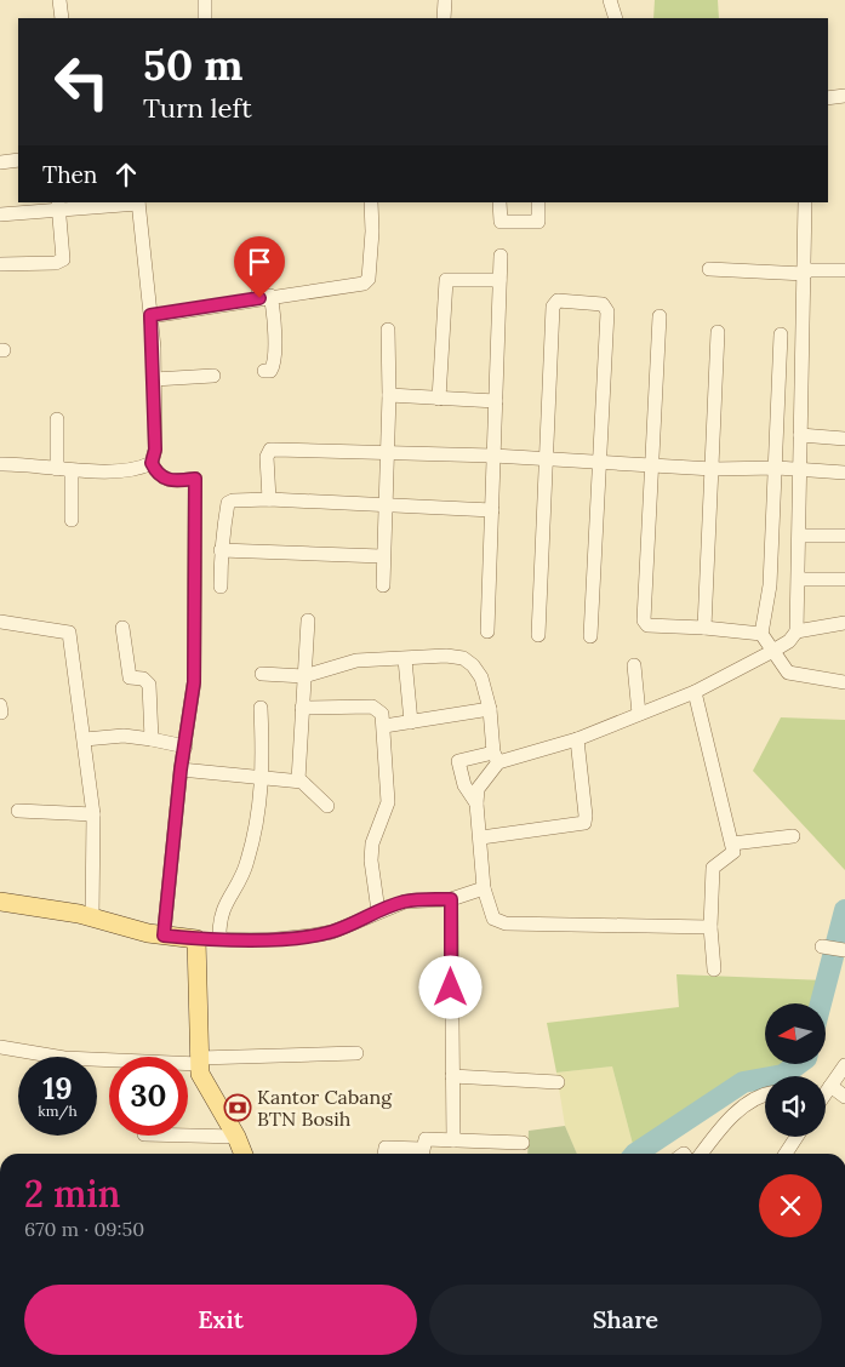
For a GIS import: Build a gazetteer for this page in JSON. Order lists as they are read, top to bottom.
{
  "places": {
    "bank": ["Kantor Cabang BTN Bosih"]
  },
  "north": "left",
  "page": {
    "turn": ["50 m", "Turn left"],
    "then": "Then",
    "speed": "19 km/h",
    "limit": "30",
    "heading": ["2 min", "670 m · 09:50"],
    "buttons": ["Exit", "Share"]
  }
}
